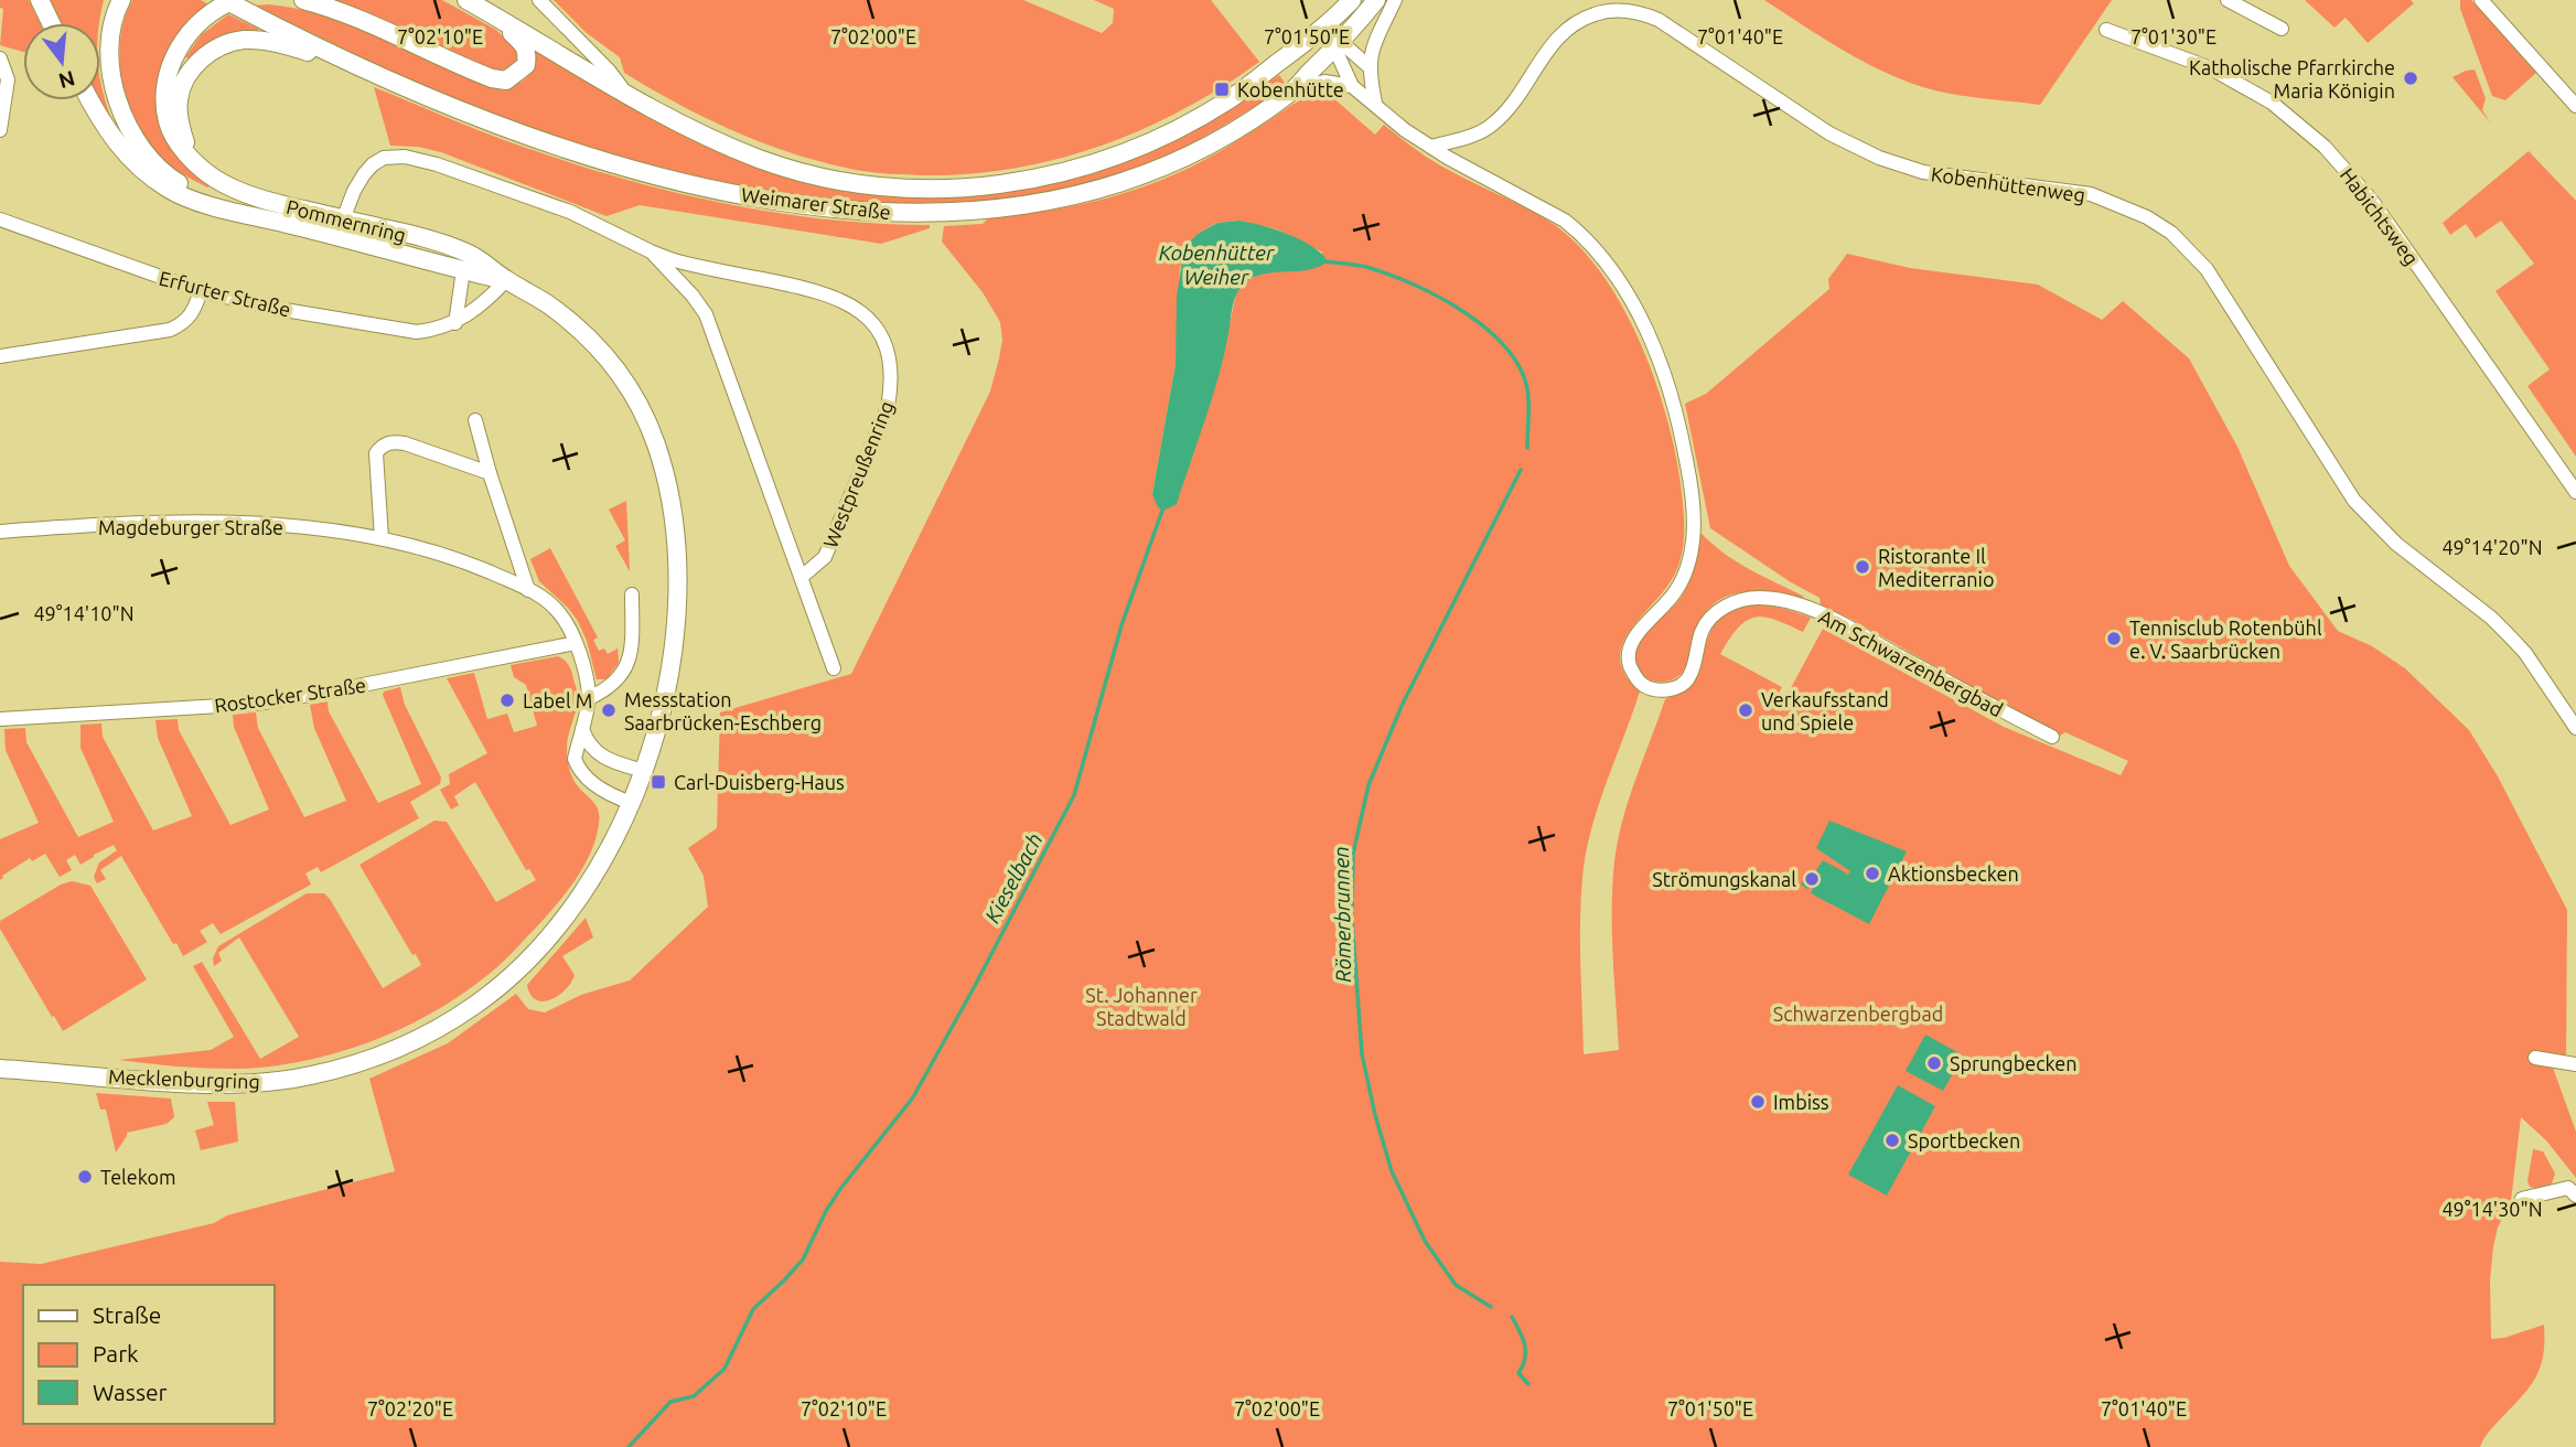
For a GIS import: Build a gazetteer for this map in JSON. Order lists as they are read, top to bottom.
{
  "streets": {
    "street": [
      "Kobenhüttenweg",
      "Weimarer Straße",
      "Habichtsweg",
      "Pommernring",
      "Erfurter Straße",
      "Westpreußenring",
      "Magdeburger Straße",
      "Am Schwarzenbergbad",
      "Rostocker Straße",
      "Mecklenburgring"
    ]
  },
  "crossings": [
    ["Kobenhüttenweg", "Am Schwarzenbergbad"],
    ["Weimarer Straße", "Pommernring"],
    ["Weimarer Straße", "Am Schwarzenbergbad"],
    ["Pommernring", "Erfurter Straße"],
    ["Pommernring", "Westpreußenring"],
    ["Pommernring", "Mecklenburgring"],
    ["Magdeburger Straße", "Rostocker Straße"],
    ["Magdeburger Straße", "Mecklenburgring"]
  ],
  "water": ["Kobenhütter Weiher", "Kieselbach", "Römerbrunnen"],
  "parks": ["St. Johanner Stadtwald", "Schwarzenbergbad"],
  "places": {
    "other": [
      "Katholische Pfarrkirche Maria Königin",
      "Ristorante Il Mediterranio",
      "Tennisclub Rotenbühl e. V. Saarbrücken",
      "Label M",
      "Messstation Saarbrücken-Eschberg",
      "Verkaufsstand und Spiele",
      "Aktionsbecken",
      "Strömungskanal",
      "Sprungbecken",
      "Imbiss",
      "Sportbecken",
      "Telekom"
    ],
    "transit": ["Kobenhütte", "Carl-Duisberg-Haus"]
  },
  "legend": ["Straße", "Park", "Wasser"],
  "north": "bottom",
  "coordinates": [
    "7°02'10\"E",
    "7°02'00\"E",
    "7°01'50\"E",
    "7°01'40\"E",
    "7°01'30\"E",
    "49°14'20\"N",
    "49°14'10\"N",
    "49°14'30\"N",
    "7°02'20\"E"
  ]
}
